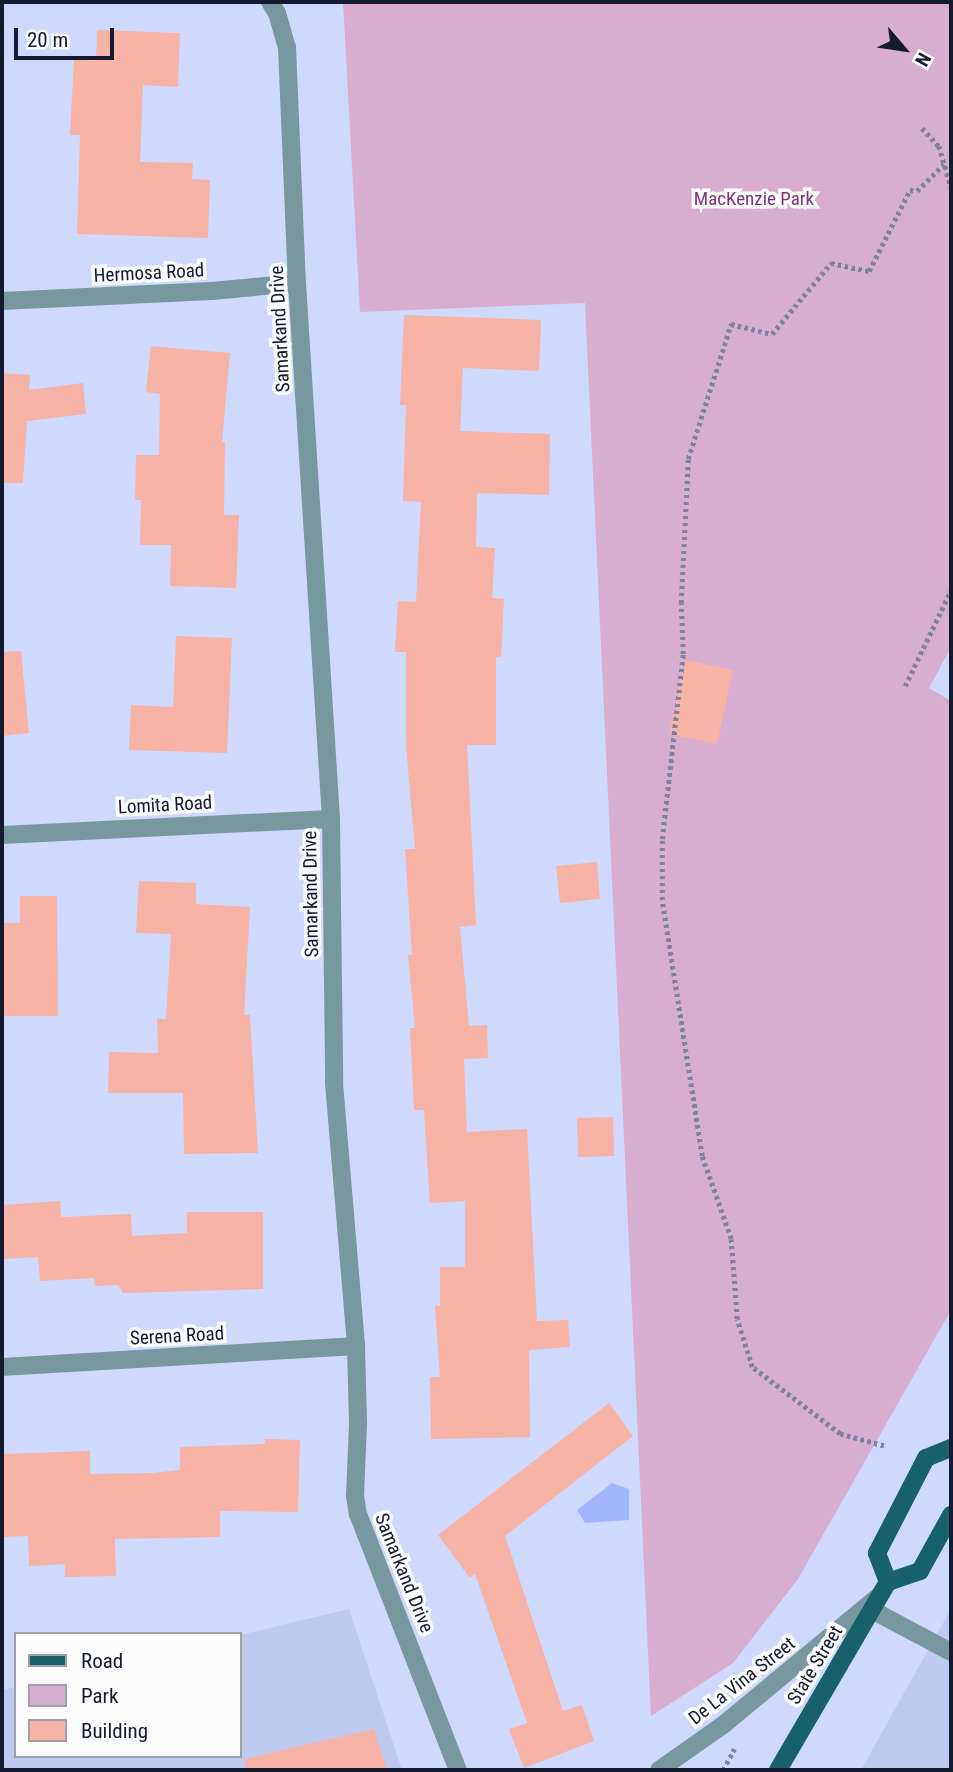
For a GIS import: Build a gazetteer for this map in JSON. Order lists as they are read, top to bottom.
{
  "streets": {
    "main road": ["State Street"],
    "street": [
      "Hermosa Road",
      "Samarkand Drive",
      "Lomita Road",
      "Serena Road",
      "De La Vina Street"
    ]
  },
  "crossings": [
    ["Hermosa Road", "Samarkand Drive"],
    ["Samarkand Drive", "Lomita Road"],
    ["Samarkand Drive", "Serena Road"],
    ["State Street", "De La Vina Street"]
  ],
  "parks": ["MacKenzie Park"],
  "legend": ["Road", "Park", "Building"],
  "scale_bar": "20 m",
  "north": "bottom right"
}
